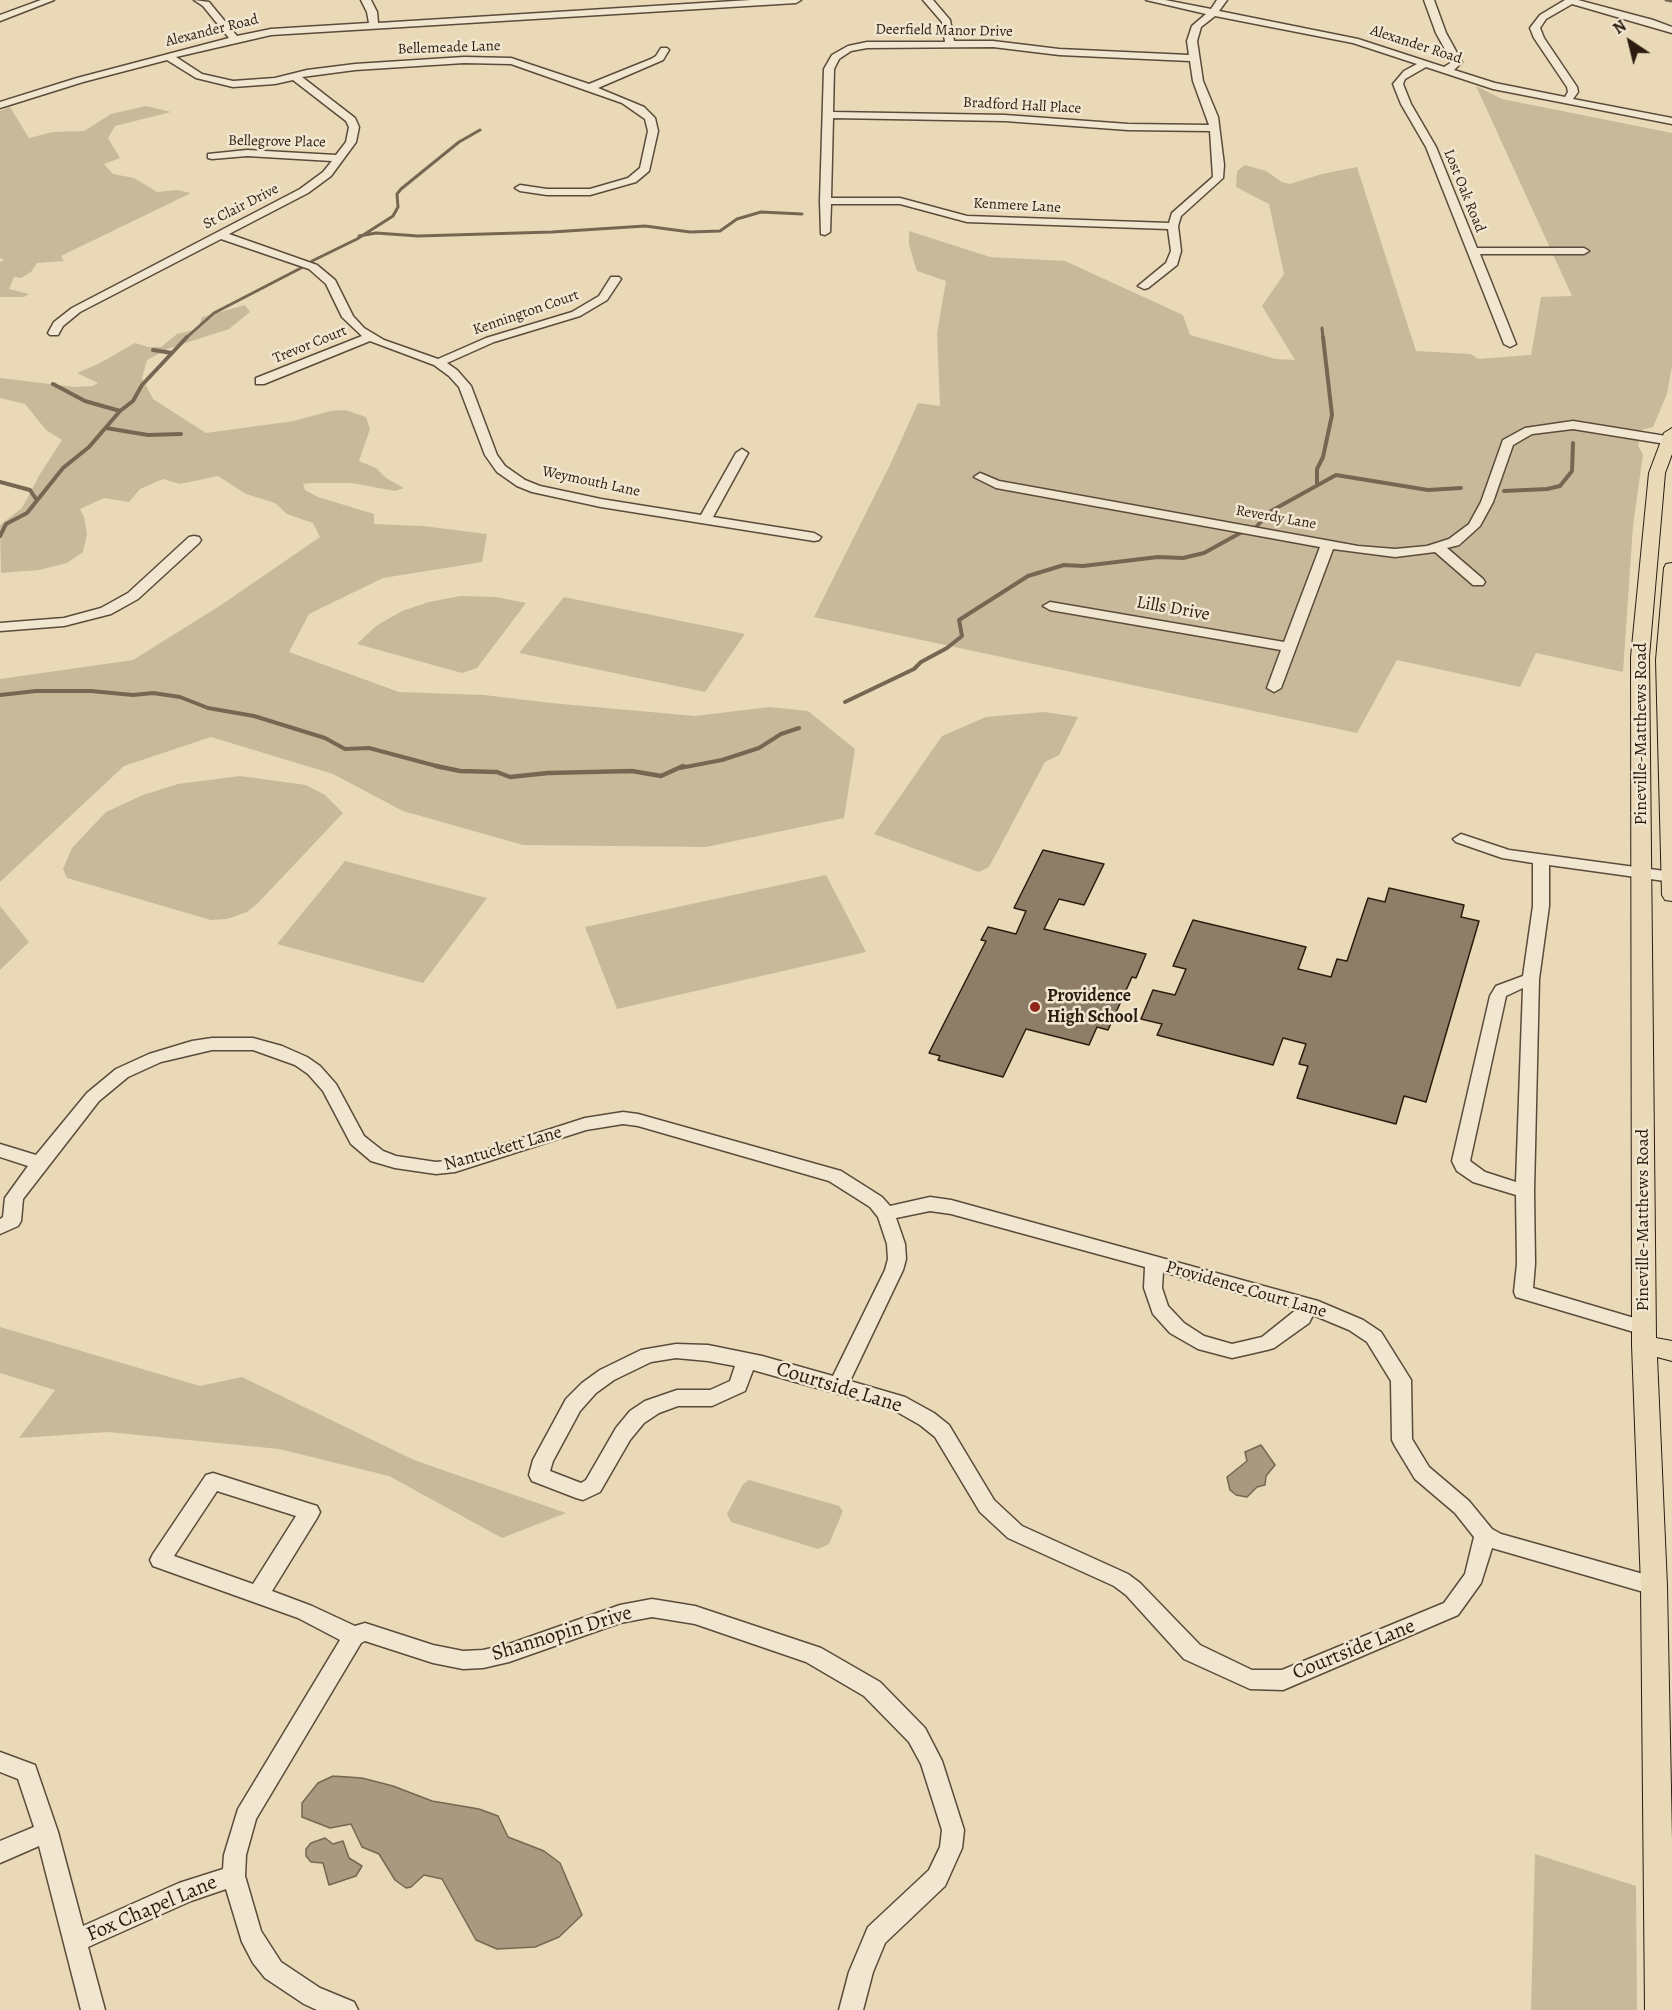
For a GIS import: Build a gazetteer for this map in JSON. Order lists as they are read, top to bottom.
{
  "streets": {
    "main road": ["Pineville-Matthews Road"],
    "street": [
      "Alexander Road",
      "Deerfield Manor Drive",
      "Bellemeade Lane",
      "Bradford Hall Place",
      "Bellegrove Place",
      "Lost Oak Road",
      "Kenmere Lane",
      "St Clair Drive",
      "Kennington Court",
      "Trevor Court",
      "Weymouth Lane",
      "Reverdy Lane",
      "Lills Drive",
      "Nantuckett Lane",
      "Providence Court Lane",
      "Courtside Lane",
      "Shannopin Drive",
      "Fox Chapel Lane"
    ]
  },
  "crossings": [
    ["Alexander Road", "Bellemeade Lane"],
    ["Alexander Road", "Lost Oak Road"],
    ["Deerfield Manor Drive", "Bradford Hall Place"],
    ["Deerfield Manor Drive", "Kenmere Lane"],
    ["Bellemeade Lane", "St Clair Drive"],
    ["Bellegrove Place", "St Clair Drive"],
    ["St Clair Drive", "Weymouth Lane"],
    ["Kennington Court", "Weymouth Lane"],
    ["Trevor Court", "Weymouth Lane"],
    ["Reverdy Lane", "Pineville-Matthews Road"],
    ["Pineville-Matthews Road", "Providence Court Lane"],
    ["Nantuckett Lane", "Providence Court Lane"],
    ["Nantuckett Lane", "Courtside Lane"],
    ["Providence Court Lane", "Courtside Lane"]
  ],
  "places": ["Providence High School"],
  "north": "top left"
}
